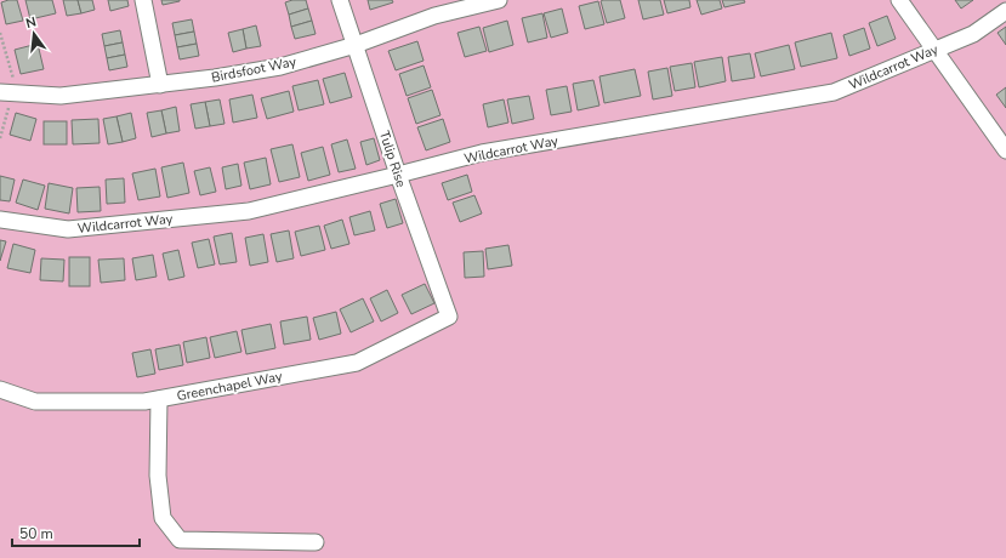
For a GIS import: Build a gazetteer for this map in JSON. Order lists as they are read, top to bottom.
{
  "streets": {
    "street": [
      "Wildcarrot Way",
      "Birdsfoot Way",
      "Tulip Rise",
      "Greenchapel Way"
    ]
  },
  "crossings": [
    ["Wildcarrot Way", "Tulip Rise"],
    ["Birdsfoot Way", "Tulip Rise"],
    ["Tulip Rise", "Greenchapel Way"]
  ],
  "scale_bar": "50 m",
  "north": "top"
}
